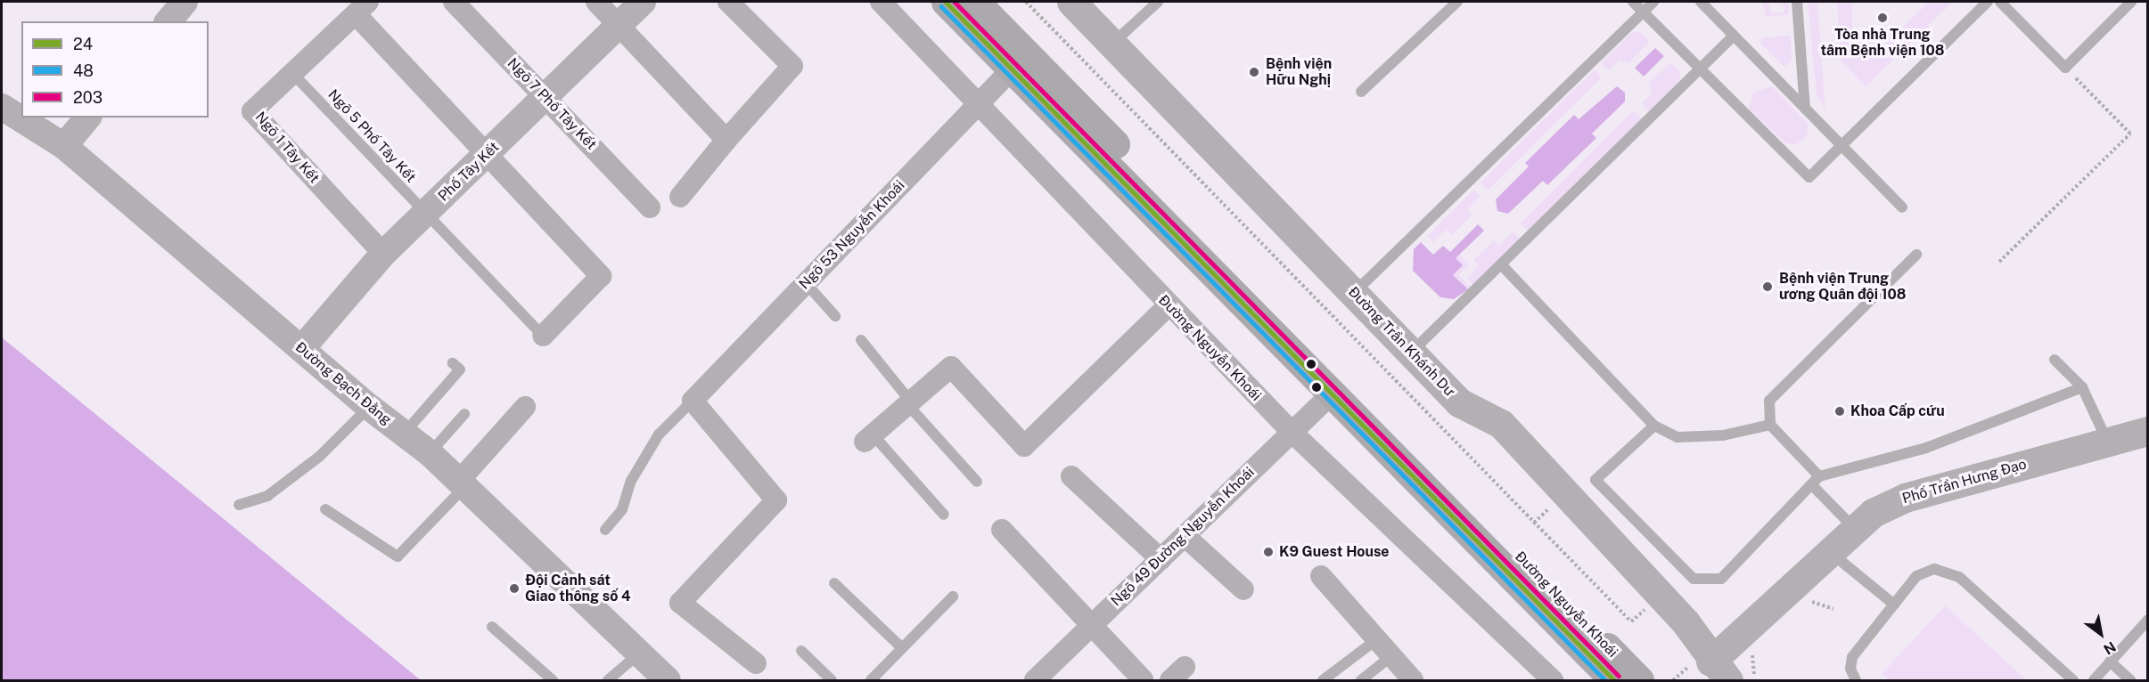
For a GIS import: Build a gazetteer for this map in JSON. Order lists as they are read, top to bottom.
{
  "streets": {
    "main road": ["Đường Trần Khánh Dư", "Đường Nguyễn Khoái", "Phố Trần Hưng Đạo"],
    "street": [
      "Ngõ 7 Phố Tây Kết",
      "Ngõ 1 Tây Kết",
      "Phố Tây Kết",
      "Ngõ 53 Nguyễn Khoái",
      "Đường Bạch Đằng",
      "Ngõ 49 Đường Nguyễn Khoái"
    ],
    "lane": ["Ngõ 5 Phố Tây Kết"]
  },
  "crossings": [
    ["Ngõ 7 Phố Tây Kết", "Phố Tây Kết"],
    ["Ngõ 5 Phố Tây Kết", "Ngõ 1 Tây Kết"],
    ["Ngõ 5 Phố Tây Kết", "Phố Tây Kết"],
    ["Ngõ 1 Tây Kết", "Phố Tây Kết"],
    ["Phố Tây Kết", "Đường Bạch Đằng"],
    ["Ngõ 53 Nguyễn Khoái", "Đường Nguyễn Khoái"],
    ["Đường Trần Khánh Dư", "Phố Trần Hưng Đạo"],
    ["Đường Nguyễn Khoái", "Ngõ 49 Đường Nguyễn Khoái"]
  ],
  "places": [
    "Tòa nhà Trung tâm Bệnh viện 108",
    "Bệnh viện Hữu Nghị",
    "Bệnh viện Trung ương Quân đội 108",
    "Khoa Cấp cứu",
    "K9 Guest House",
    "Đội Cảnh sát Giao thông số 4"
  ],
  "lines": ["transit line 24", "transit line 203", "transit line 48"],
  "legend": ["24", "48", "203"],
  "north": "bottom right"
}
